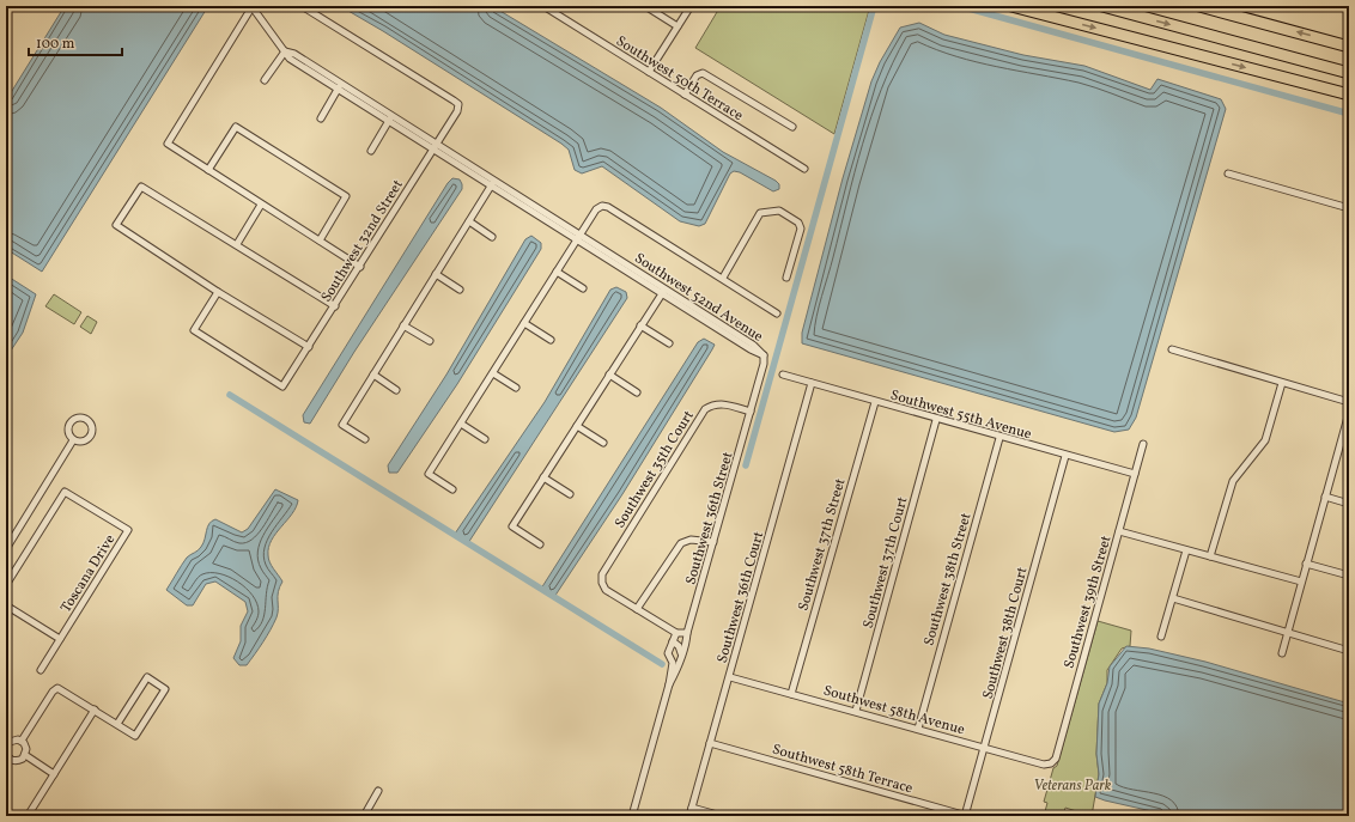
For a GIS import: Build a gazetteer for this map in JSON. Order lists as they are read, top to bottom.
{
  "streets": {
    "street": [
      "Southwest 50th Terrace",
      "Southwest 32nd Street",
      "Southwest 52nd Avenue",
      "Southwest 55th Avenue",
      "Southwest 35th Court",
      "Southwest 36th Street",
      "Southwest 37th Street",
      "Southwest 37th Court",
      "Toscana Drive",
      "Southwest 38th Street",
      "Southwest 36th Court",
      "Southwest 39th Street",
      "Southwest 38th Court",
      "Southwest 58th Avenue",
      "Southwest 58th Terrace"
    ]
  },
  "crossings": [
    ["Southwest 32nd Street", "Southwest 52nd Avenue"],
    ["Southwest 52nd Avenue", "Southwest 36th Street"],
    ["Southwest 55th Avenue", "Southwest 37th Street"],
    ["Southwest 55th Avenue", "Southwest 37th Court"],
    ["Southwest 55th Avenue", "Southwest 38th Street"],
    ["Southwest 55th Avenue", "Southwest 36th Court"],
    ["Southwest 55th Avenue", "Southwest 39th Street"],
    ["Southwest 55th Avenue", "Southwest 38th Court"],
    ["Southwest 35th Court", "Southwest 36th Street"],
    ["Southwest 37th Street", "Southwest 58th Avenue"],
    ["Southwest 37th Court", "Southwest 58th Avenue"],
    ["Southwest 38th Street", "Southwest 58th Avenue"],
    ["Southwest 36th Court", "Southwest 58th Avenue"],
    ["Southwest 36th Court", "Southwest 58th Terrace"],
    ["Southwest 39th Street", "Southwest 58th Avenue"],
    ["Southwest 38th Court", "Southwest 58th Avenue"],
    ["Southwest 38th Court", "Southwest 58th Terrace"]
  ],
  "parks": ["Veterans Park"],
  "scale_bar": "100 m"
}
